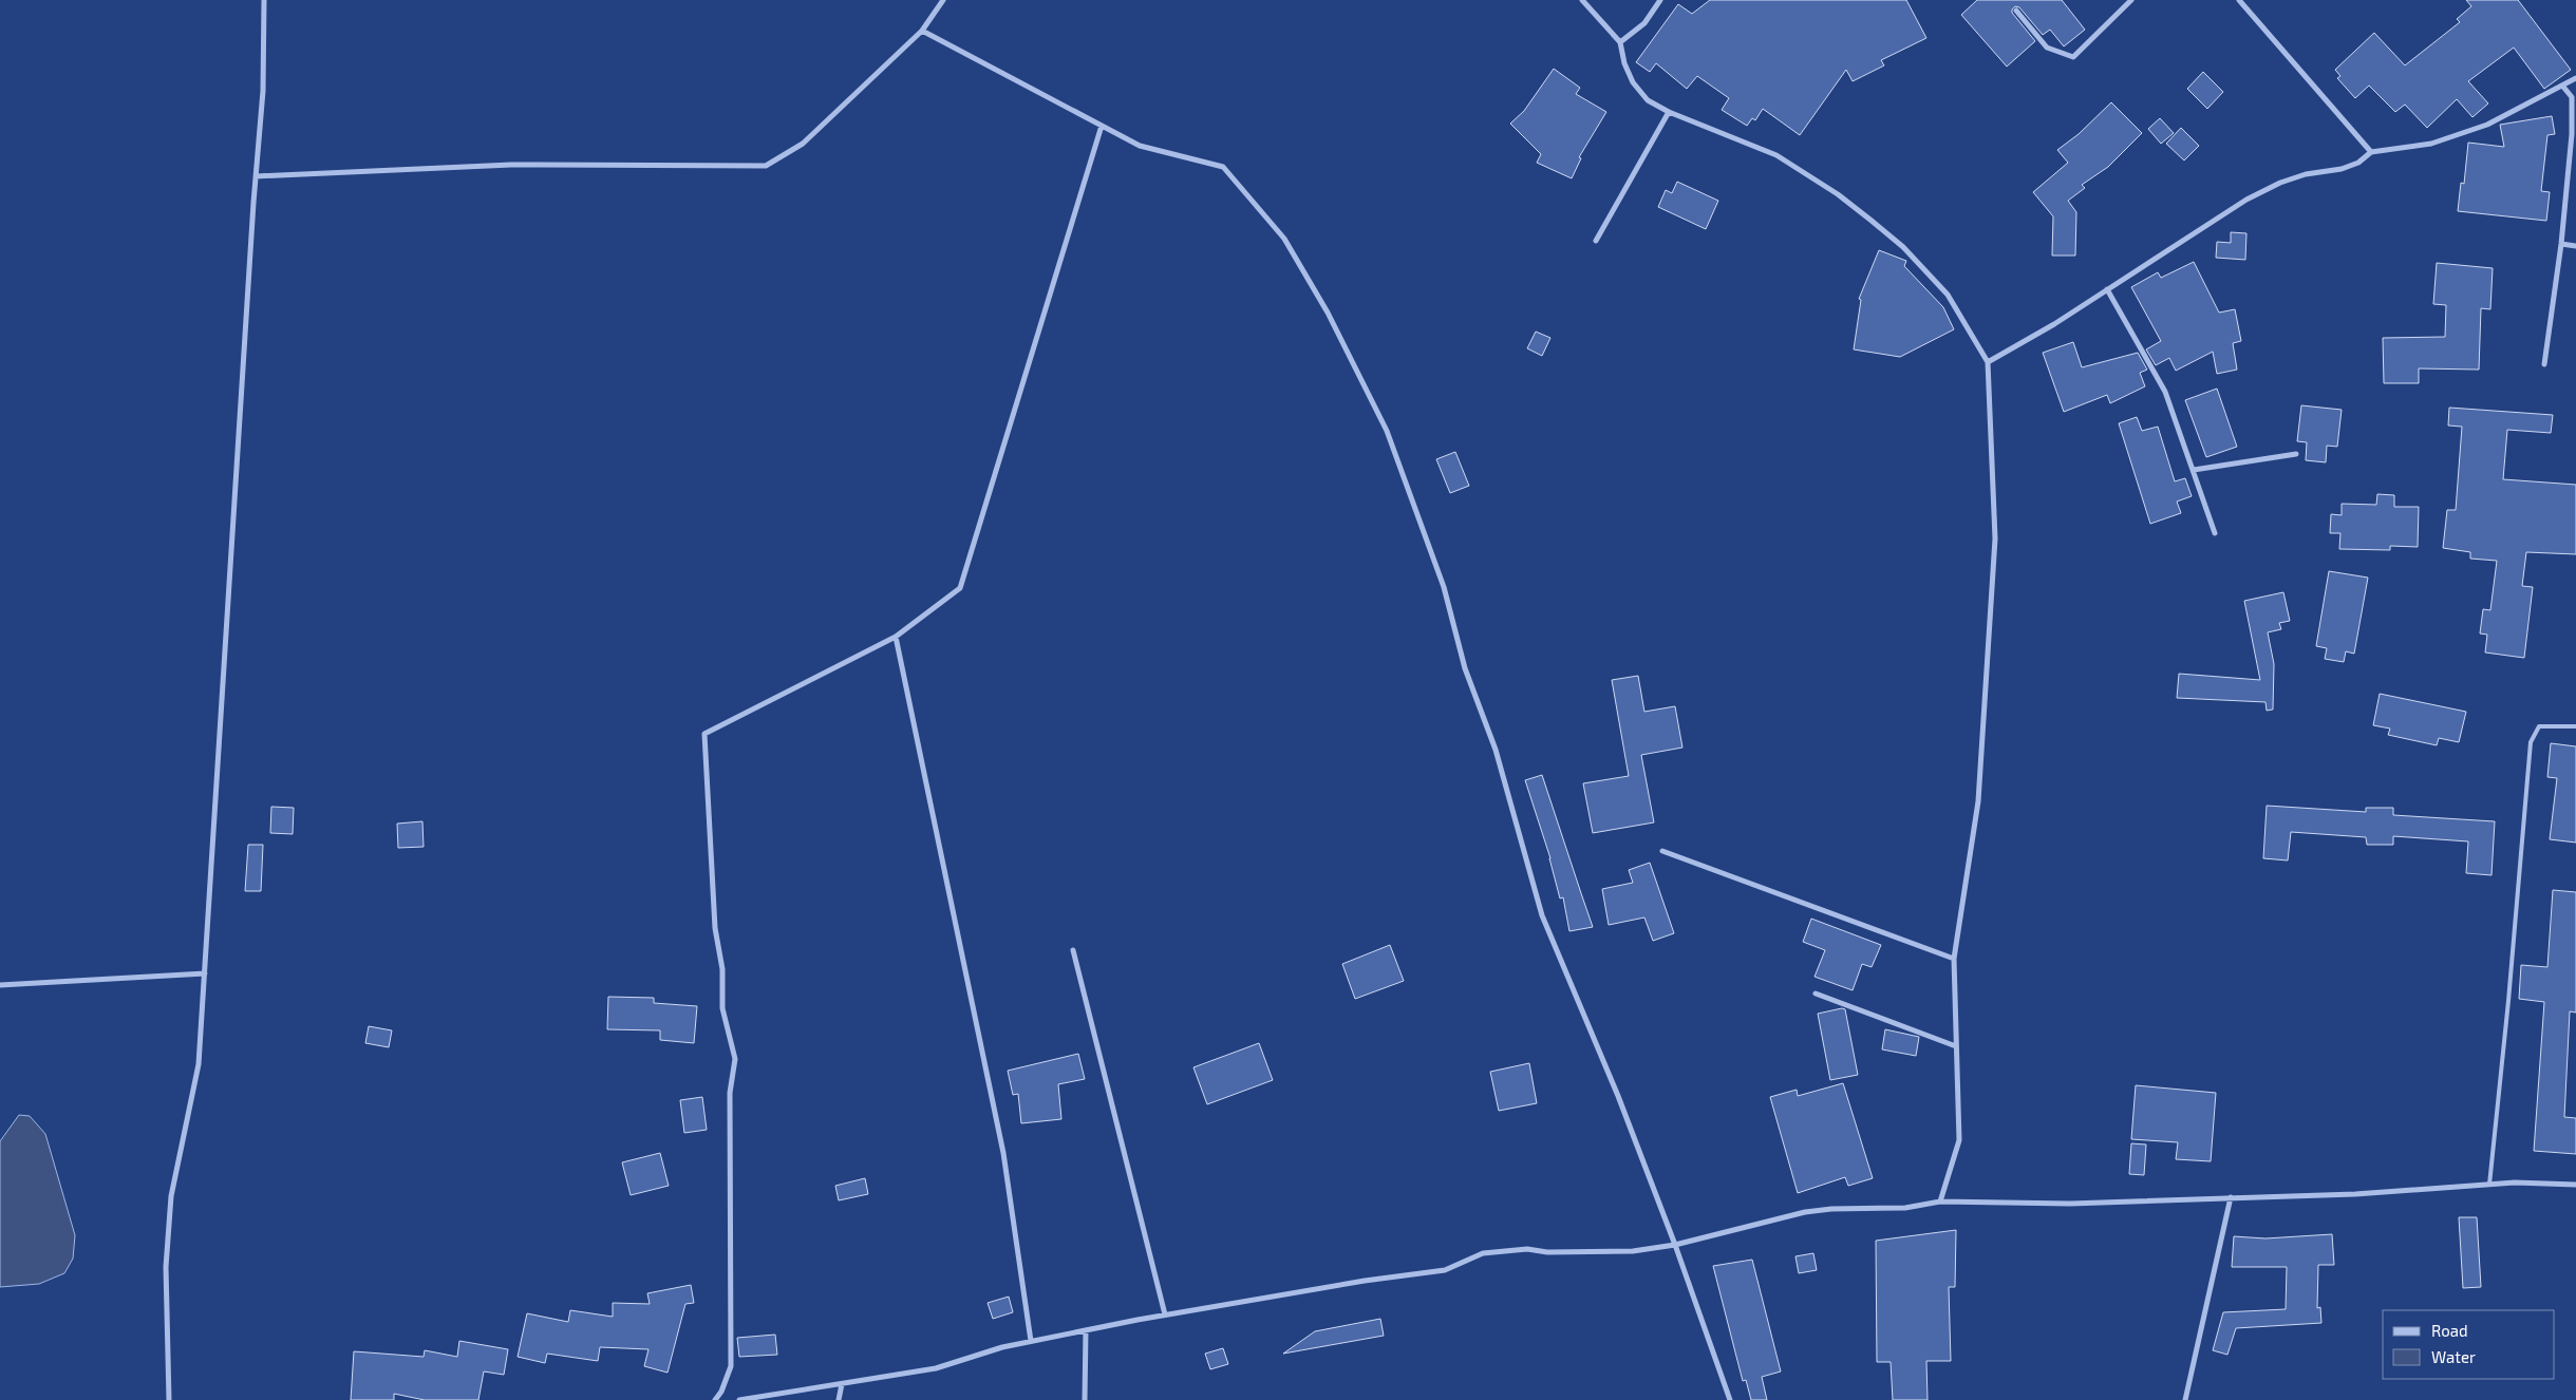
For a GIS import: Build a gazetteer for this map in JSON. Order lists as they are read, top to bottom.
{
  "legend": ["Road", "Water"]
}
